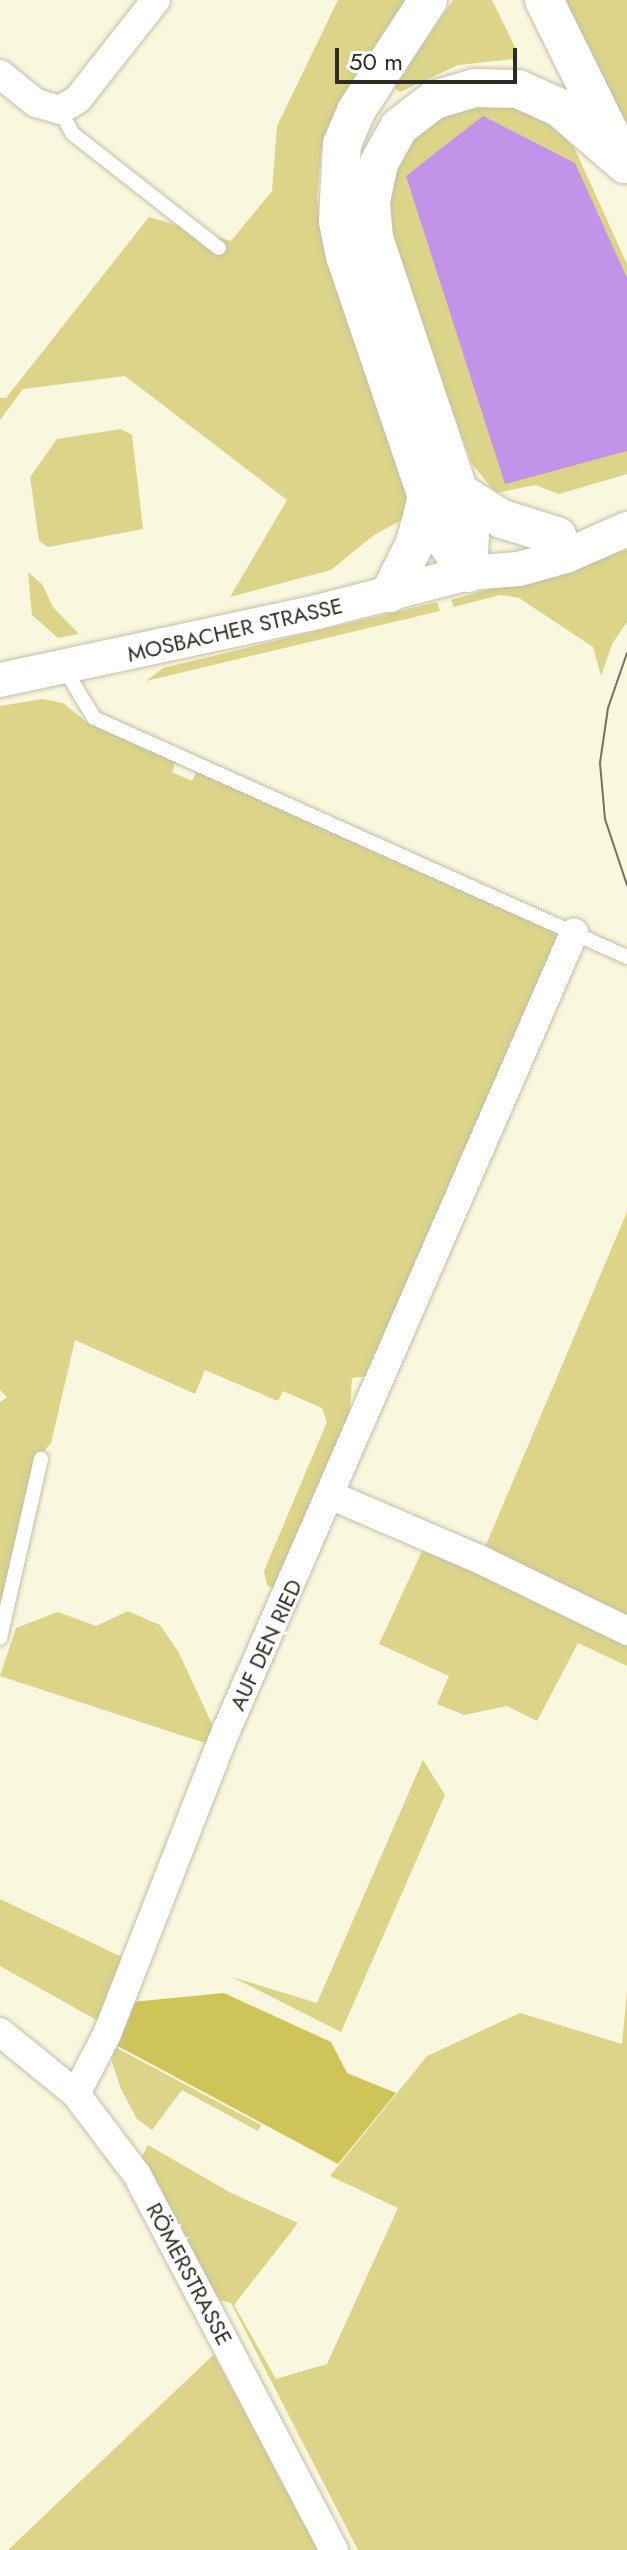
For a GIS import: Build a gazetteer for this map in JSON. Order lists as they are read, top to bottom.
{
  "streets": {
    "street": ["MOSBACHER STRASSE", "AUF DEN RIED", "RÖMERSTRASSE"]
  },
  "crossings": [
    ["AUF DEN RIED", "RÖMERSTRASSE"]
  ],
  "scale_bar": "50 m"
}
